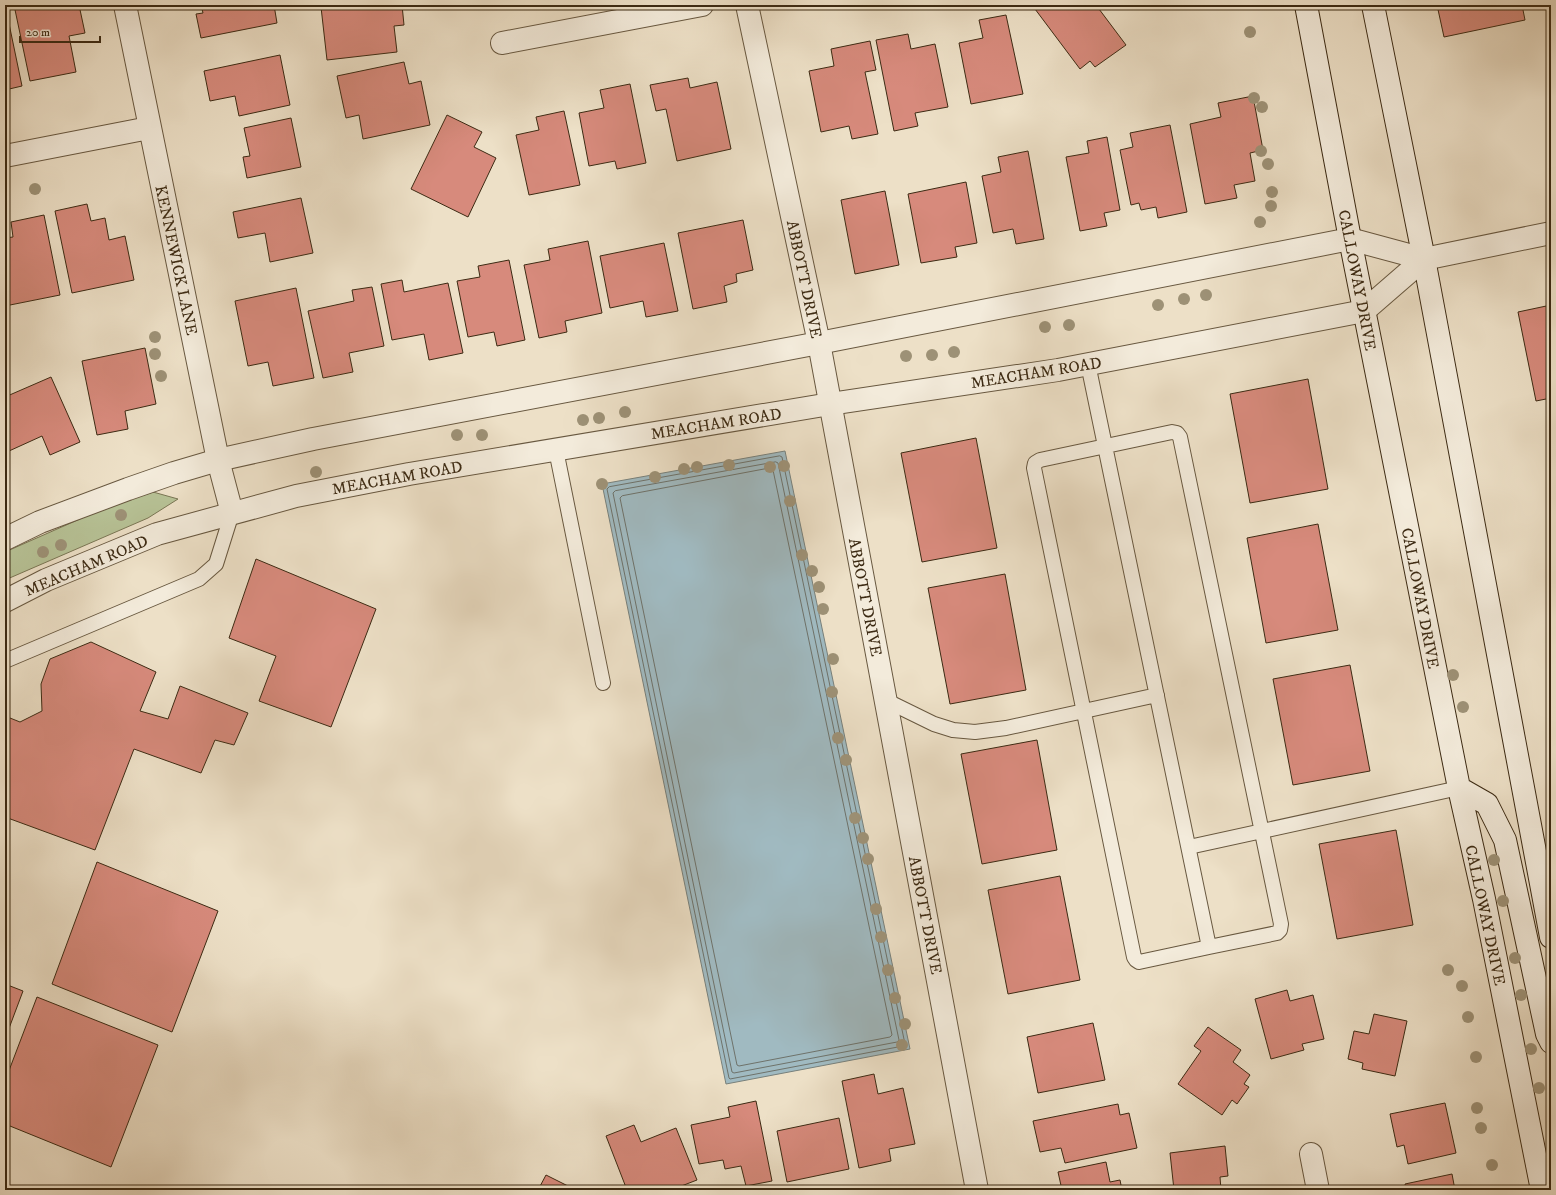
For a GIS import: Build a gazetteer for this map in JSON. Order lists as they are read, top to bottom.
{
  "streets": {
    "street": [
      "KENNEWICK LANE",
      "ABBOTT DRIVE",
      "CALLOWAY DRIVE",
      "MEACHAM ROAD"
    ]
  },
  "crossings": [
    ["KENNEWICK LANE", "MEACHAM ROAD"],
    ["ABBOTT DRIVE", "MEACHAM ROAD"],
    ["CALLOWAY DRIVE", "MEACHAM ROAD"]
  ],
  "scale_bar": "20 m"
}
